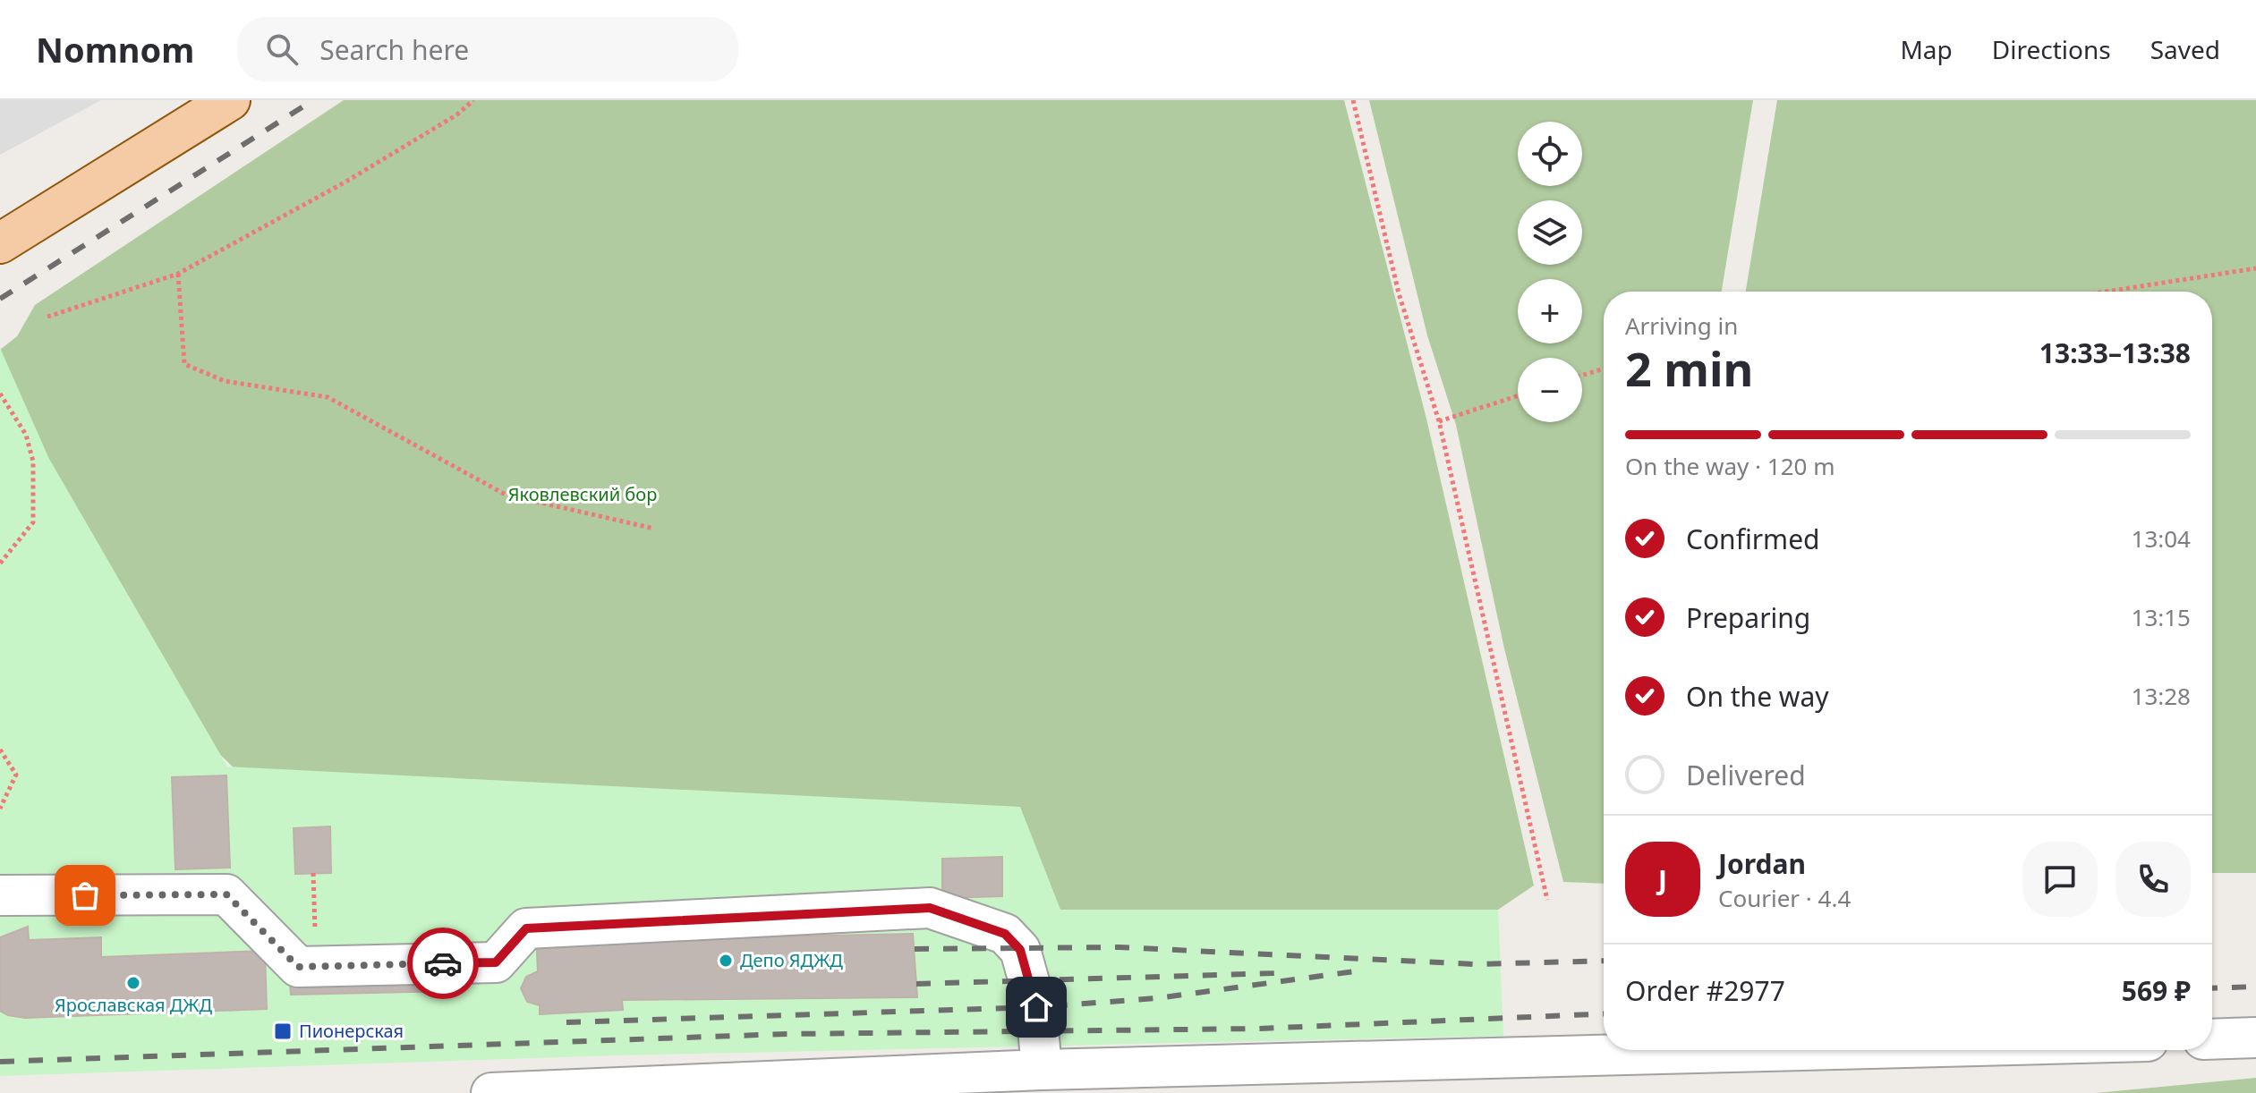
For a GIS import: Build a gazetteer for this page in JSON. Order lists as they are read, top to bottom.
{
  "parks": ["Яковлевский бор"],
  "places": {
    "other": ["Депо ЯДЖД", "Ярославская ДЖД"],
    "transit": ["Пионерская"]
  },
  "page": {
    "header": "Nomnom",
    "search": "Search here",
    "nav": ["Map", "Directions", "Saved"],
    "map_buttons": ["+", "−"],
    "heading": ["2 min", "Arriving in", "13:33–13:38"],
    "panel": [
      "Jordan",
      "Courier · 4.4",
      "Order #2977",
      "569 ₽"
    ],
    "bar": "On the way · 120 m",
    "list": [
      ["Confirmed", "13:04"],
      ["Preparing", "13:15"],
      ["On the way", "13:28"],
      "Delivered"
    ],
    "round": "J"
  }
}
